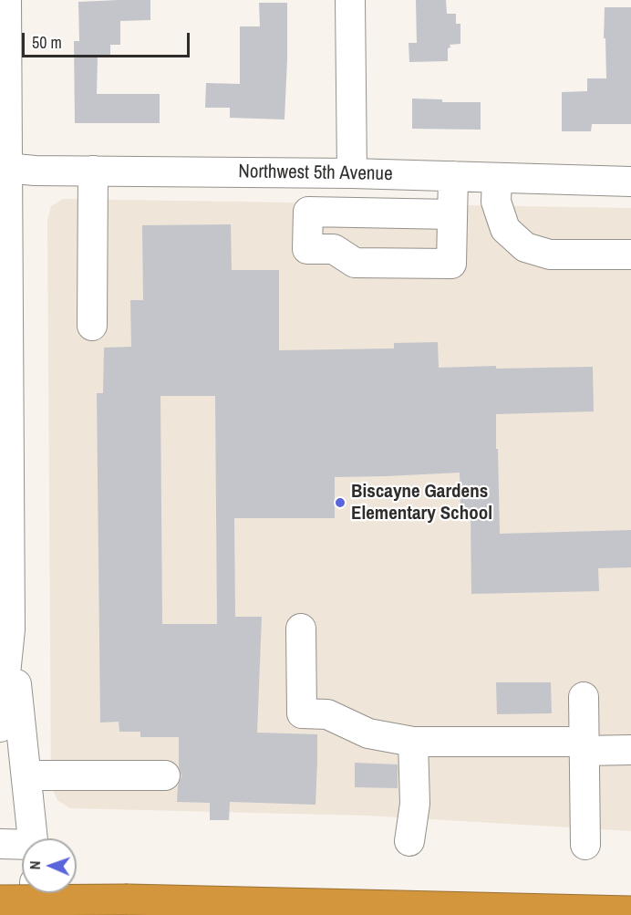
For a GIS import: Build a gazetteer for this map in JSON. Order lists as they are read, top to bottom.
{
  "streets": {
    "street": ["Northwest 5th Avenue"]
  },
  "places": ["Biscayne Gardens Elementary School"],
  "scale_bar": "50 m",
  "north": "left"
}
